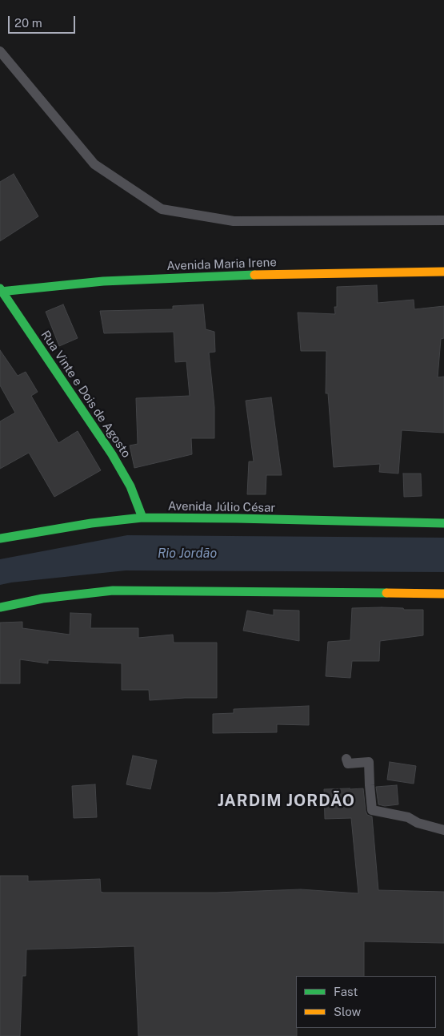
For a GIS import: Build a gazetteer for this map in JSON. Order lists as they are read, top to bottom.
{
  "streets": {
    "street": ["Avenida Maria Irene", "Rua Vinte e Dois de Agosto", "Avenida Júlio César"]
  },
  "crossings": [
    ["Avenida Maria Irene", "Rua Vinte e Dois de Agosto"],
    ["Rua Vinte e Dois de Agosto", "Avenida Júlio César"]
  ],
  "districts": ["JARDIM JORDÃO"],
  "water": ["Rio Jordão"],
  "legend": ["Fast", "Slow"],
  "scale_bar": "20 m"
}
